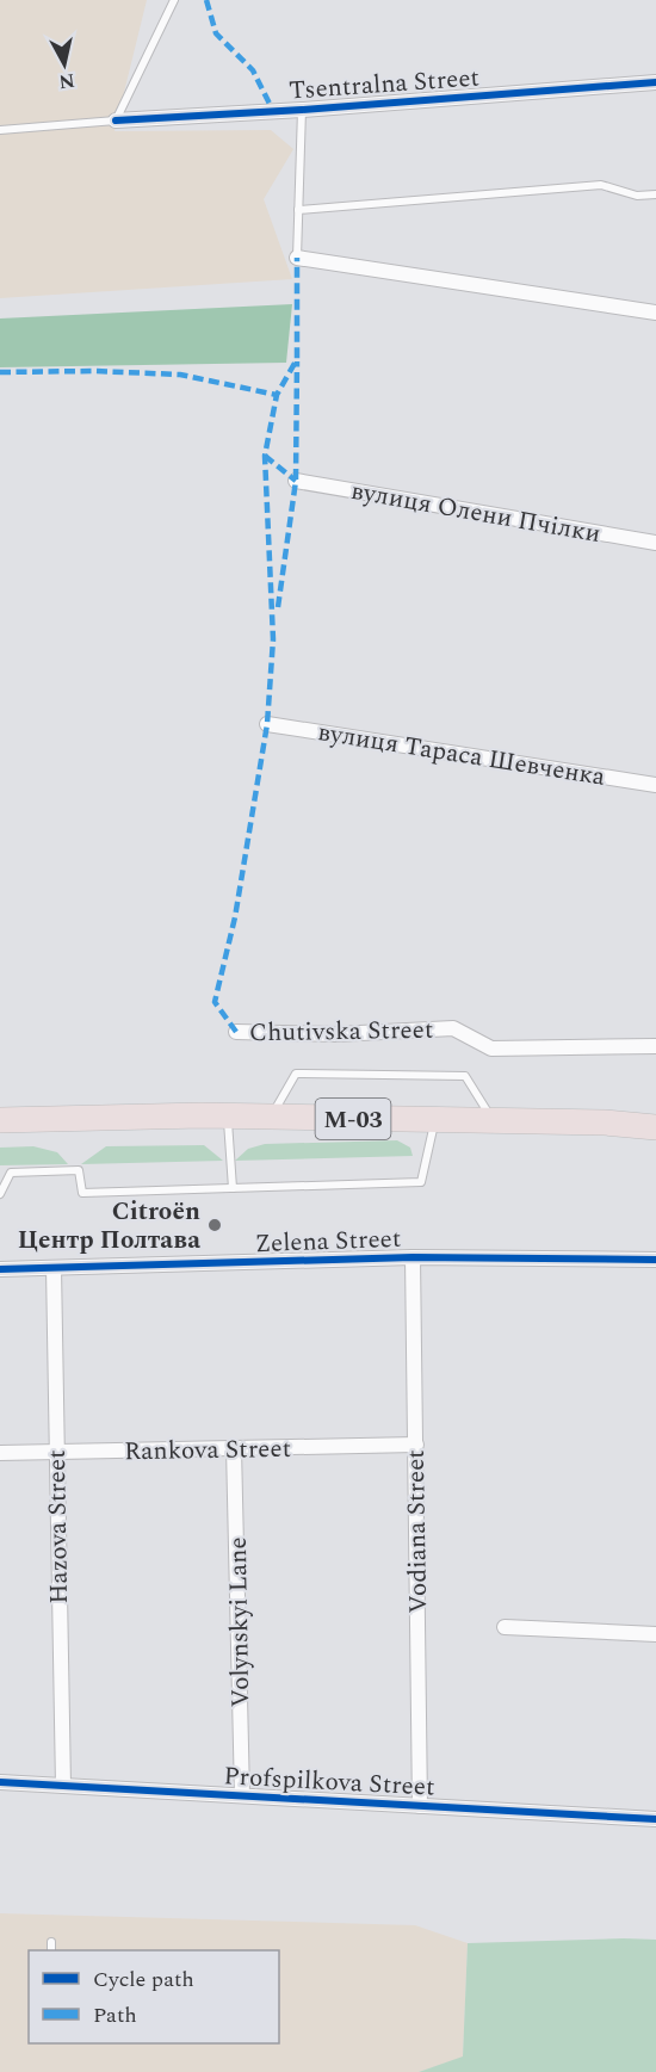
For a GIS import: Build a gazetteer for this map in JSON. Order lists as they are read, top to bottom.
{
  "streets": {
    "highway": ["М-03"],
    "street": [
      "Tsentralna Street",
      "вулиця Олени Пчілки",
      "вулиця Тараса Шевченка",
      "Chutivska Street",
      "Zelena Street",
      "Rankova Street",
      "Hazova Street",
      "Vodiana Street",
      "Volynskyi Lane",
      "Profspilkova Street"
    ]
  },
  "crossings": [
    ["Zelena Street", "Hazova Street"],
    ["Zelena Street", "Vodiana Street"],
    ["Rankova Street", "Hazova Street"],
    ["Rankova Street", "Vodiana Street"],
    ["Rankova Street", "Volynskyi Lane"],
    ["Hazova Street", "Profspilkova Street"],
    ["Vodiana Street", "Profspilkova Street"],
    ["Volynskyi Lane", "Profspilkova Street"]
  ],
  "places": ["Citroën Центр Полтава"],
  "legend": ["Cycle path", "Path"],
  "north": "bottom"
}
